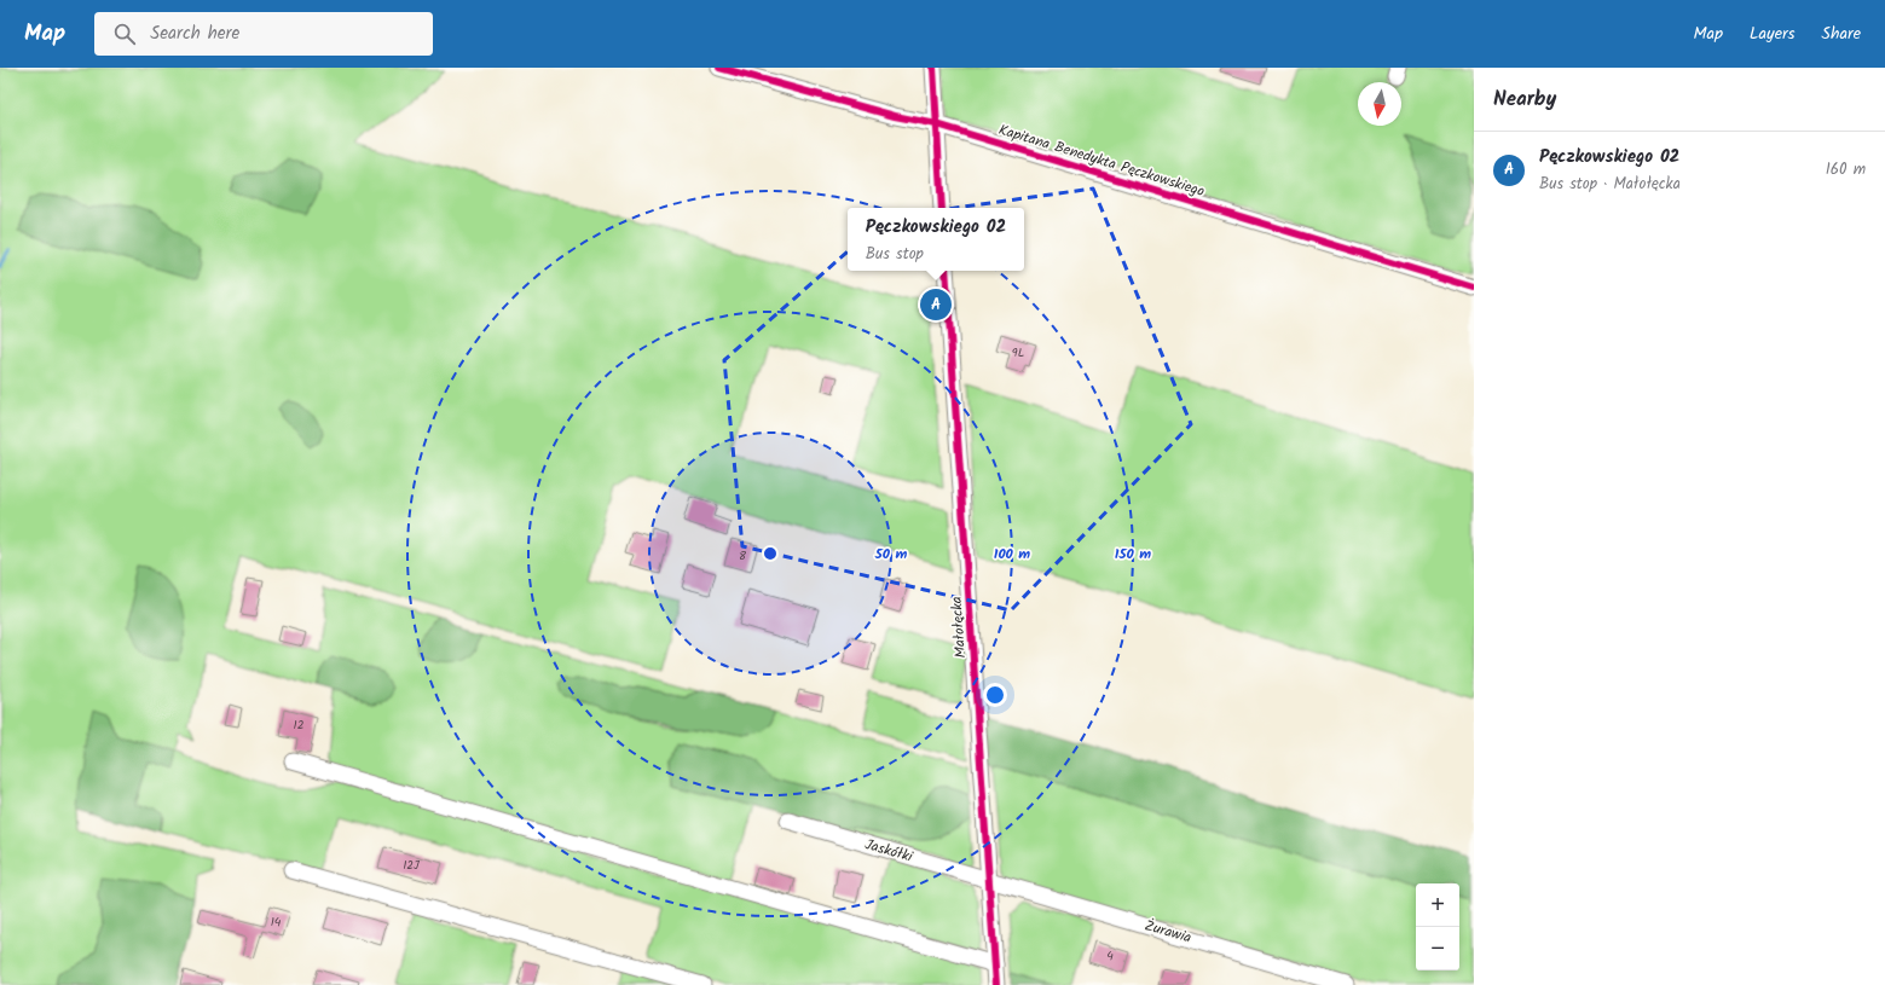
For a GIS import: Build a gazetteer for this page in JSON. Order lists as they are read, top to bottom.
{
  "streets": {
    "street": [
      "Kapitana Benedykta Pęczkowskiego",
      "Małołęcka",
      "Jaskółki",
      "Żurawia"
    ]
  },
  "crossings": [
    ["Małołęcka", "Jaskółki"],
    ["Małołęcka", "Żurawia"],
    ["Jaskółki", "Żurawia"]
  ],
  "house_numbers": [
    "9L",
    "8",
    "12",
    "12J",
    "14",
    "4"
  ],
  "north": "bottom",
  "page": {
    "header": "Map",
    "search": "Search here",
    "nav": ["Map", "Layers", "Share"],
    "heading": "Nearby",
    "list": [
      {
        "mark": "A",
        "name": "Pęczkowskiego 02",
        "note": "Bus stop · Małołęcka",
        "value": "160 m"
      }
    ],
    "popup": ["Pęczkowskiego 02", "Bus stop"],
    "pins": "A",
    "map_buttons": ["+", "−"]
  },
  "rings": ["50 m", "100 m", "150 m"]
}
